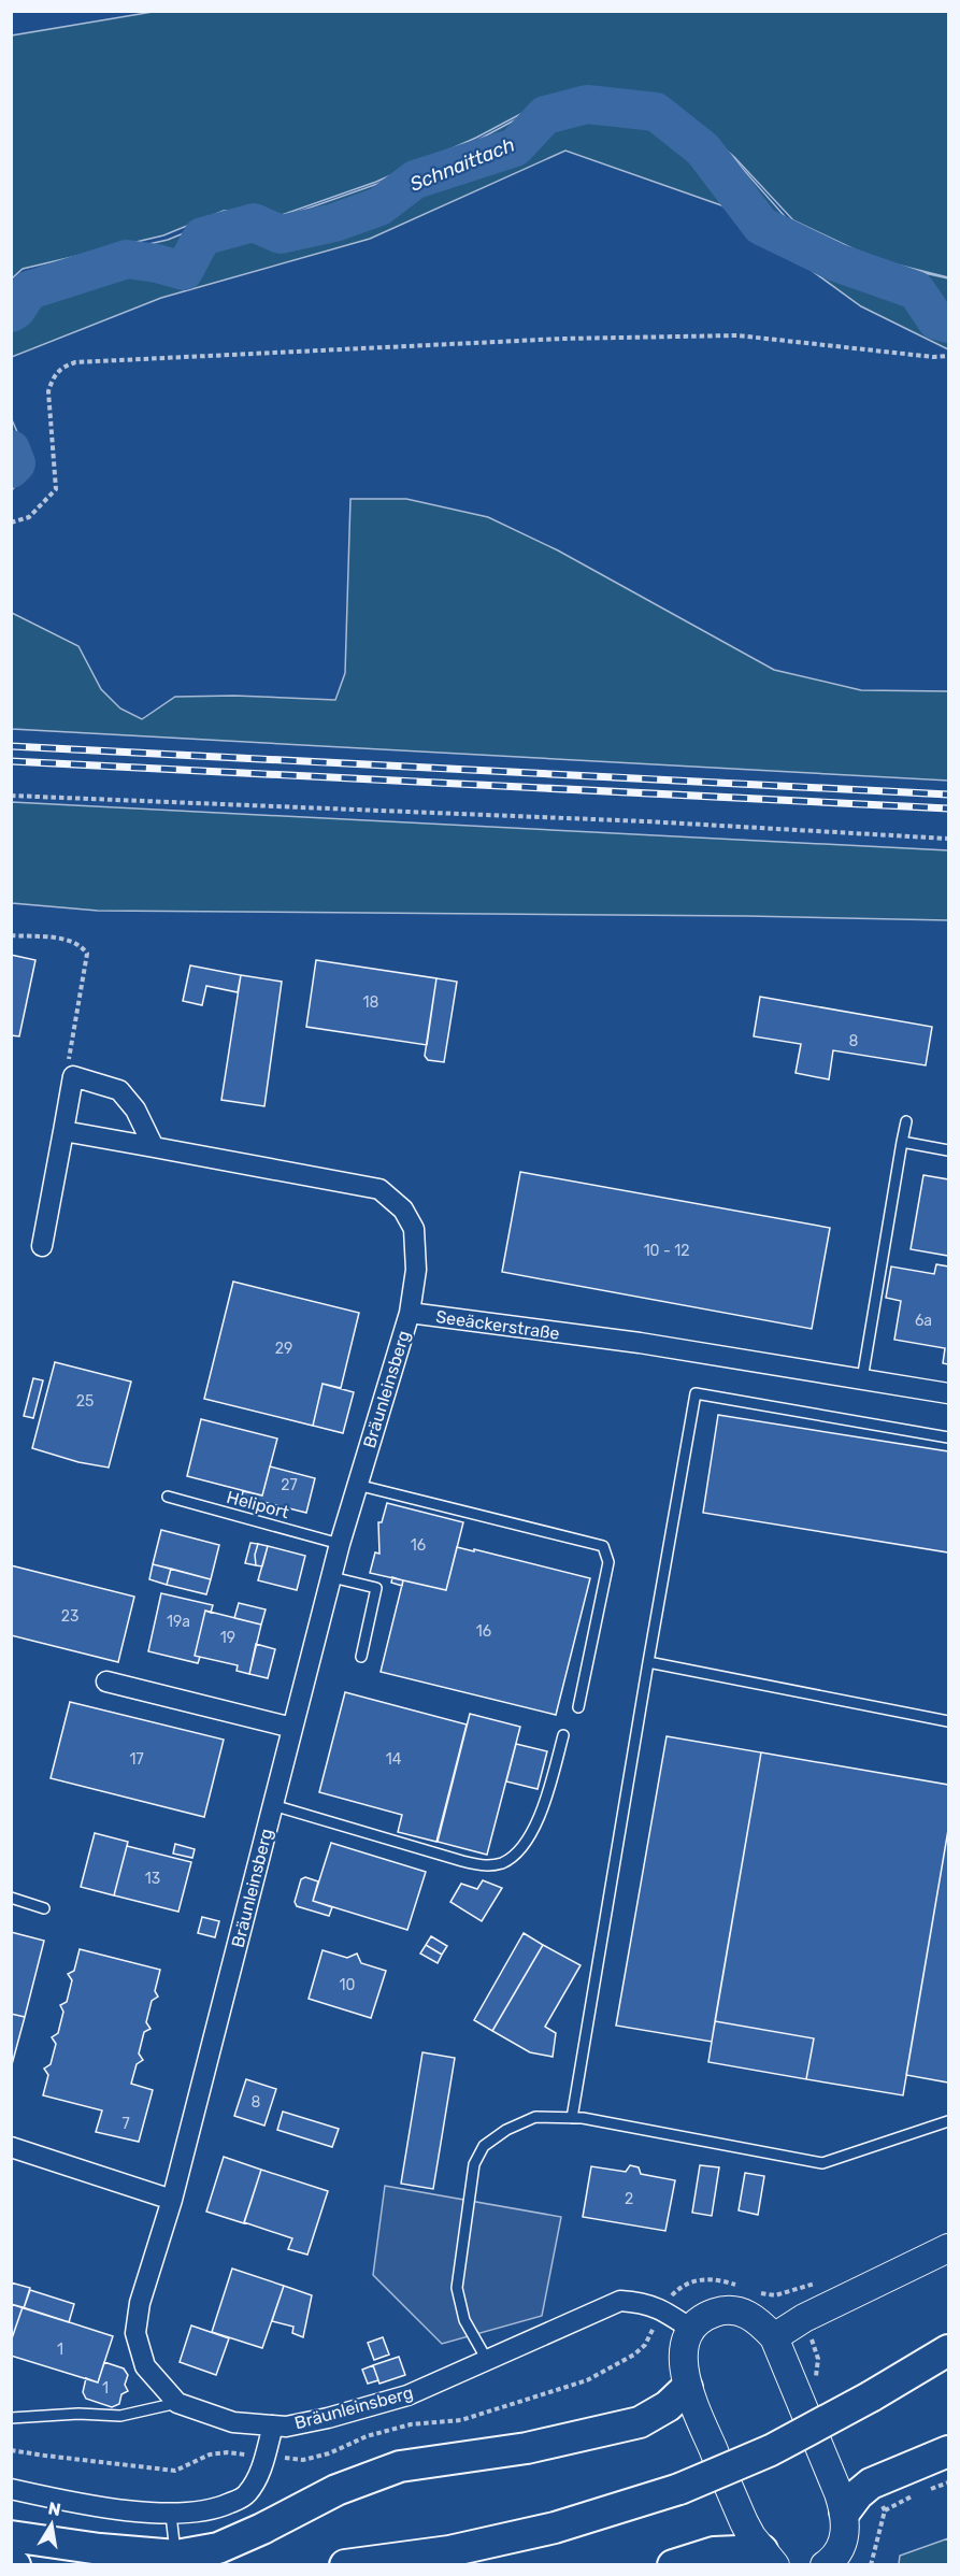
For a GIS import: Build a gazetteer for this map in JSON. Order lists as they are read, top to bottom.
{
  "streets": {
    "street": ["Seeäckerstraße", "Bräunleinsberg"],
    "lane": ["Heliport"]
  },
  "crossings": [
    ["Seeäckerstraße", "Bräunleinsberg"],
    ["Bräunleinsberg", "Heliport"]
  ],
  "water": ["Schnaittach"],
  "house_numbers": [
    "18",
    "8",
    "10 - 12",
    "6a",
    "29",
    "25",
    "27",
    "16",
    "23",
    "19a",
    "16",
    "19",
    "17",
    "14",
    "13",
    "10",
    "8",
    "7",
    "2",
    "1",
    "1"
  ],
  "north": "top"
}
